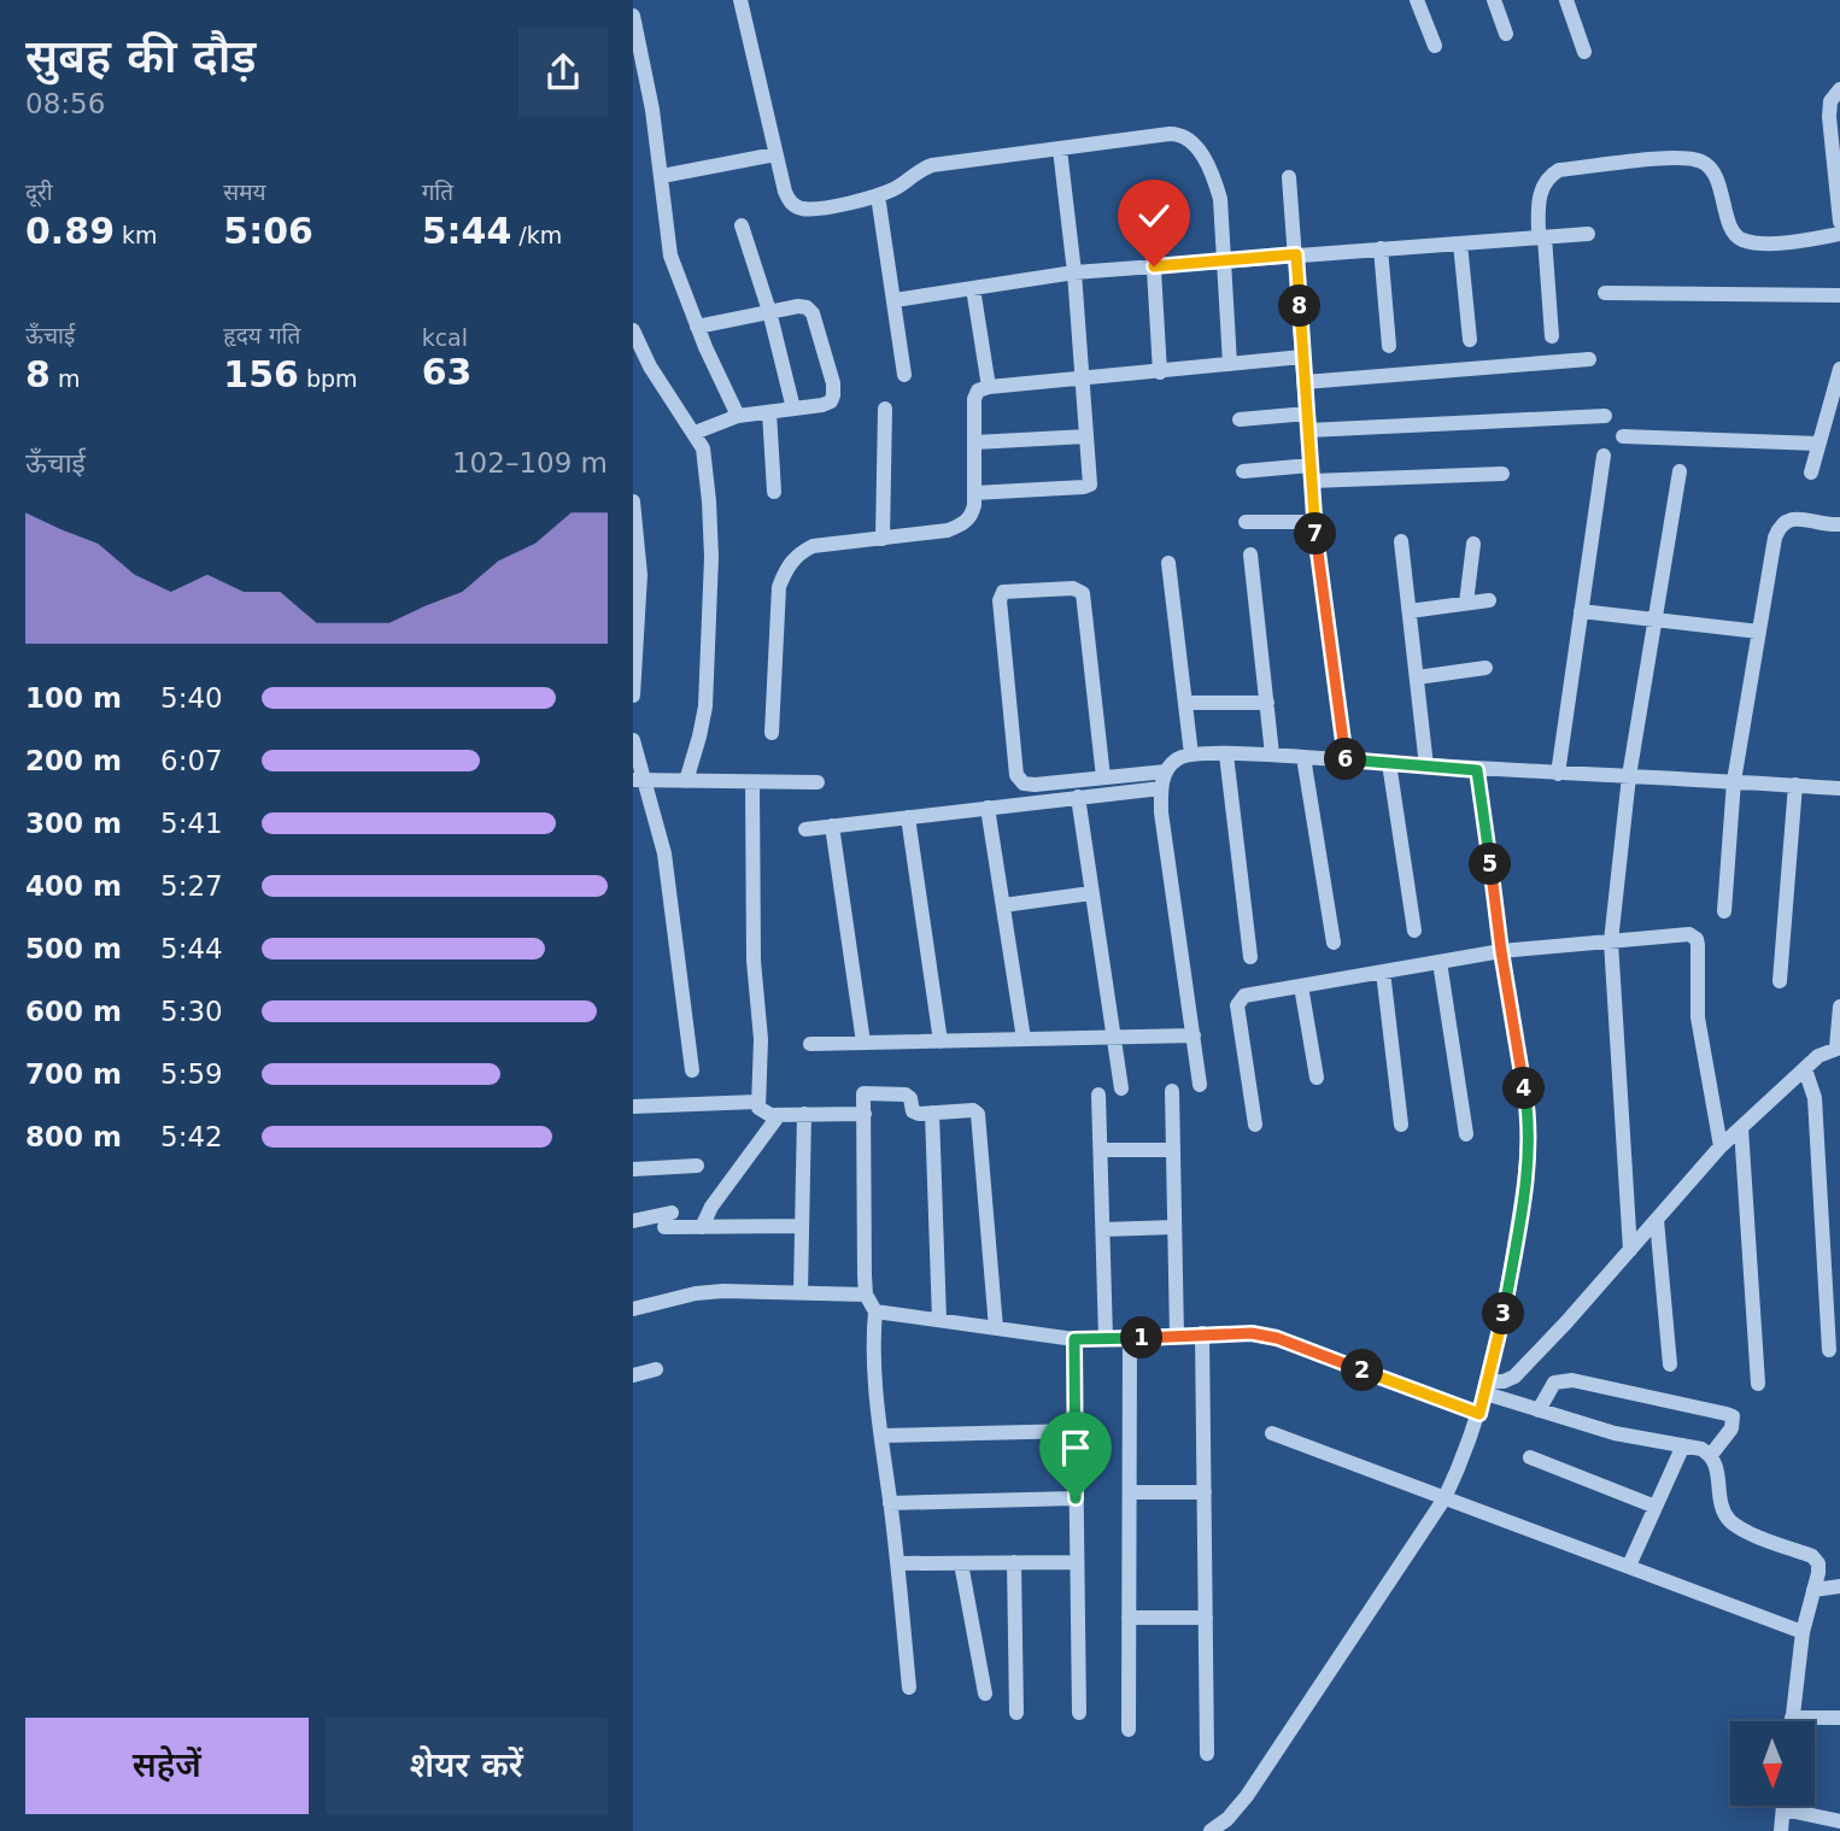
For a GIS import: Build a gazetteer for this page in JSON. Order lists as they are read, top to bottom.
{
  "north": "bottom",
  "page": {
    "heading": ["सुबह की दौड़", "08:56"],
    "stats": [
      ["दूरी", "0.89 km"],
      ["समय", "5:06"],
      ["गति", "5:44 /km"],
      ["ऊँचाई", "8 m"],
      ["हृदय गति", "156 bpm"],
      ["kcal", "63"]
    ],
    "pins": [
      "8",
      "7",
      "6",
      "5",
      "4",
      "3",
      "1",
      "2"
    ],
    "chart": ["ऊँचाई", "102–109 m"],
    "list": [
      {
        "name": "100 m",
        "note": "5:40"
      },
      {
        "name": "200 m",
        "note": "6:07"
      },
      {
        "name": "300 m",
        "note": "5:41"
      },
      {
        "name": "400 m",
        "note": "5:27"
      },
      {
        "name": "500 m",
        "note": "5:44"
      },
      {
        "name": "600 m",
        "note": "5:30"
      },
      {
        "name": "700 m",
        "note": "5:59"
      },
      {
        "name": "800 m",
        "note": "5:42"
      }
    ],
    "buttons": ["सहेजें", "शेयर करें"]
  }
}
